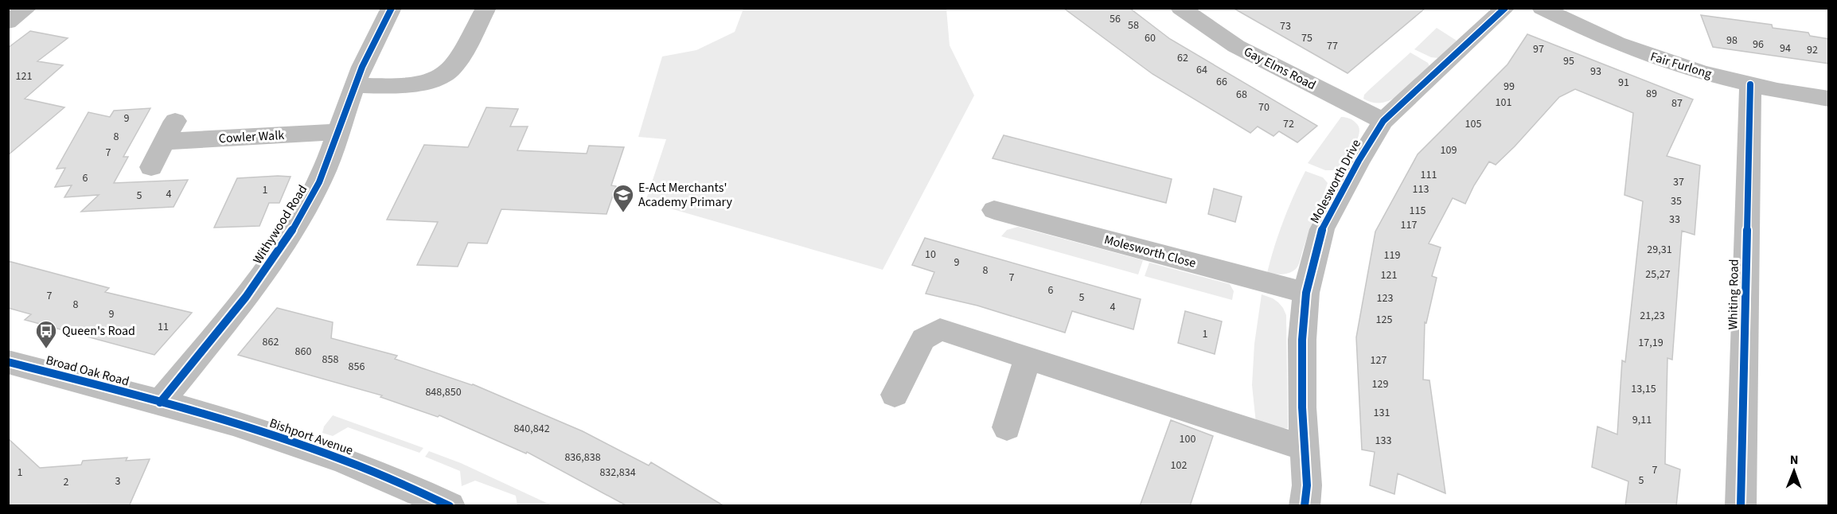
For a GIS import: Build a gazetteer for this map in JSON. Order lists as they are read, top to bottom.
{
  "streets": {
    "street": [
      "Fair Furlong",
      "Gay Elms Road",
      "Cowler Walk",
      "Molesworth Drive",
      "Withywood Road",
      "Molesworth Close",
      "Whiting Road",
      "Broad Oak Road",
      "Bishport Avenue"
    ]
  },
  "crossings": [
    ["Fair Furlong", "Whiting Road"],
    ["Gay Elms Road", "Molesworth Drive"],
    ["Cowler Walk", "Withywood Road"],
    ["Molesworth Drive", "Molesworth Close"],
    ["Withywood Road", "Broad Oak Road"],
    ["Withywood Road", "Bishport Avenue"],
    ["Broad Oak Road", "Bishport Avenue"]
  ],
  "places": {
    "school or university": ["E-Act Merchants' Academy Primary"],
    "bus stop": ["Queen's Road"]
  },
  "house_numbers": [
    "56",
    "58",
    "73",
    "60",
    "75",
    "98",
    "96",
    "77",
    "94",
    "97",
    "92",
    "62",
    "95",
    "64",
    "93",
    "121",
    "66",
    "91",
    "99",
    "89",
    "68",
    "101",
    "87",
    "70",
    "9",
    "72",
    "105",
    "8",
    "109",
    "7",
    "111",
    "6",
    "37",
    "113",
    "1",
    "4",
    "5",
    "35",
    "115",
    "33",
    "117",
    "29,31",
    "10",
    "119",
    "9",
    "8",
    "25,27",
    "121",
    "7",
    "6",
    "7",
    "5",
    "123",
    "8",
    "4",
    "9",
    "21,23",
    "125",
    "11",
    "1",
    "862",
    "17,19",
    "860",
    "858",
    "127",
    "856",
    "129",
    "13,15",
    "848,850",
    "131",
    "9,11",
    "840,842",
    "100",
    "133",
    "836,838",
    "102",
    "7",
    "1",
    "832,834",
    "5",
    "3",
    "2"
  ],
  "north": "top"
}
